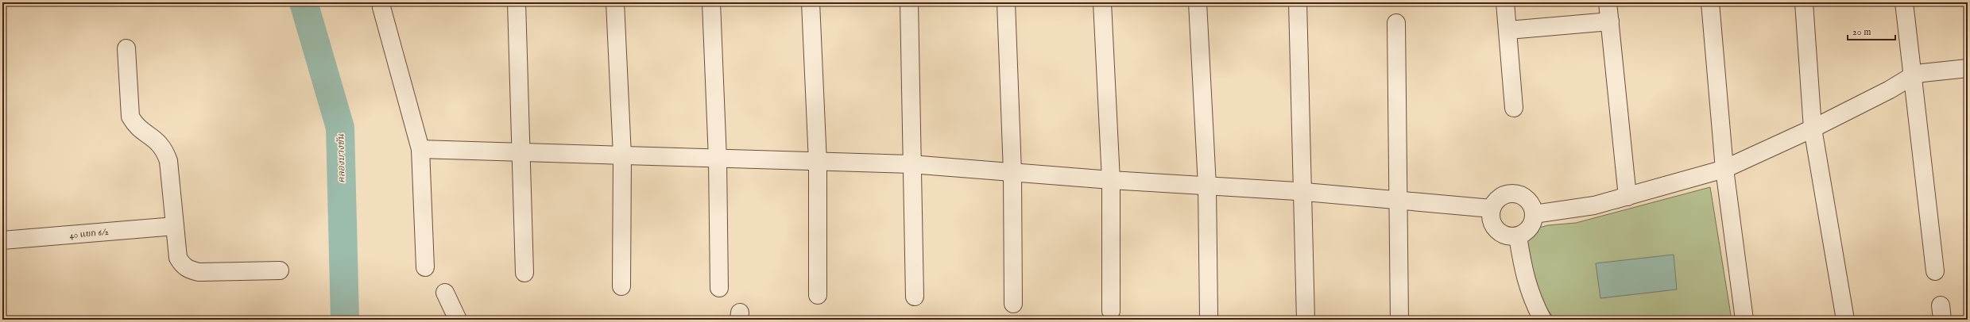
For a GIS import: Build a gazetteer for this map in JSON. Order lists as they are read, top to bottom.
{
  "streets": {
    "street": ["40 แยก 6/2"]
  },
  "water": ["คลองบางชัน"],
  "scale_bar": "20 m"
}
